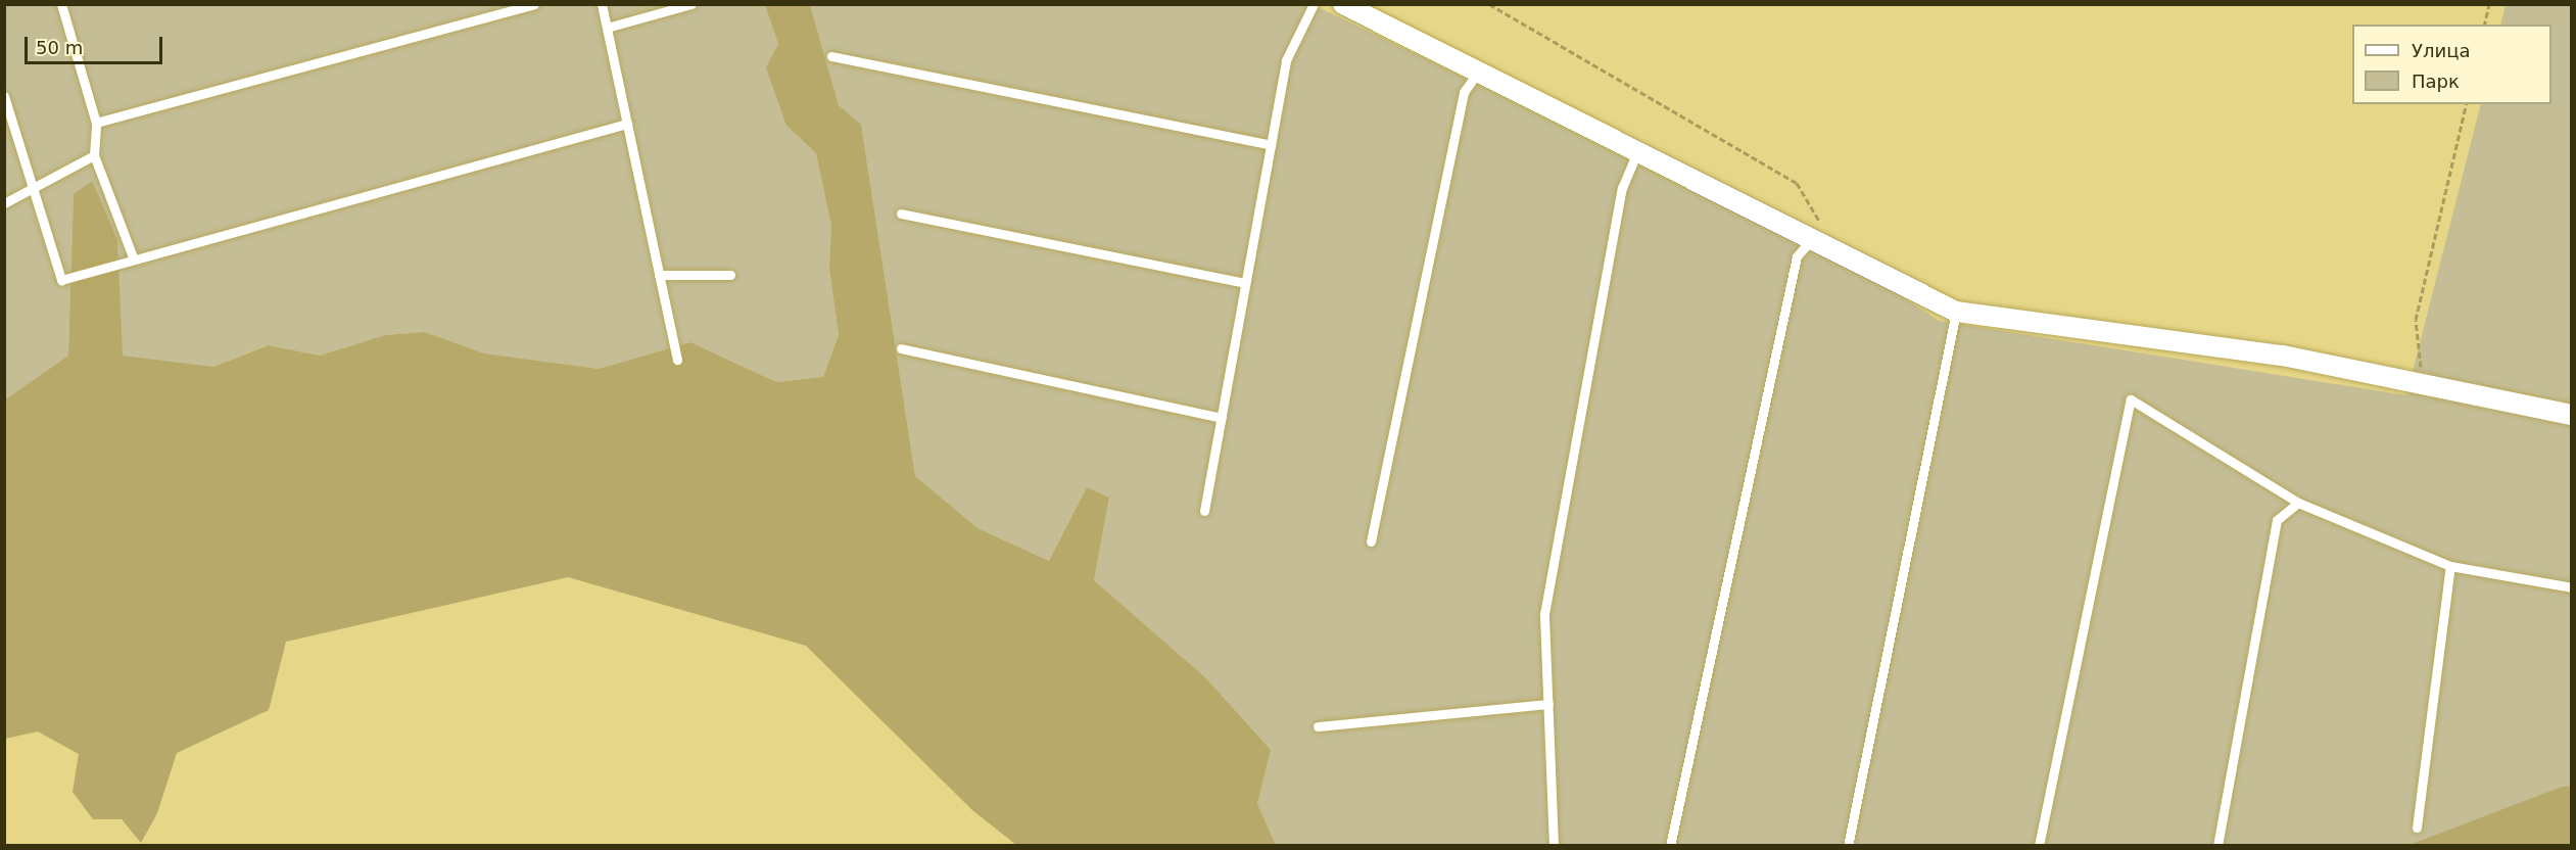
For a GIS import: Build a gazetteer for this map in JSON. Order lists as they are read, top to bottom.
{
  "legend": ["Улица", "Парк"],
  "scale_bar": "50 m"
}
